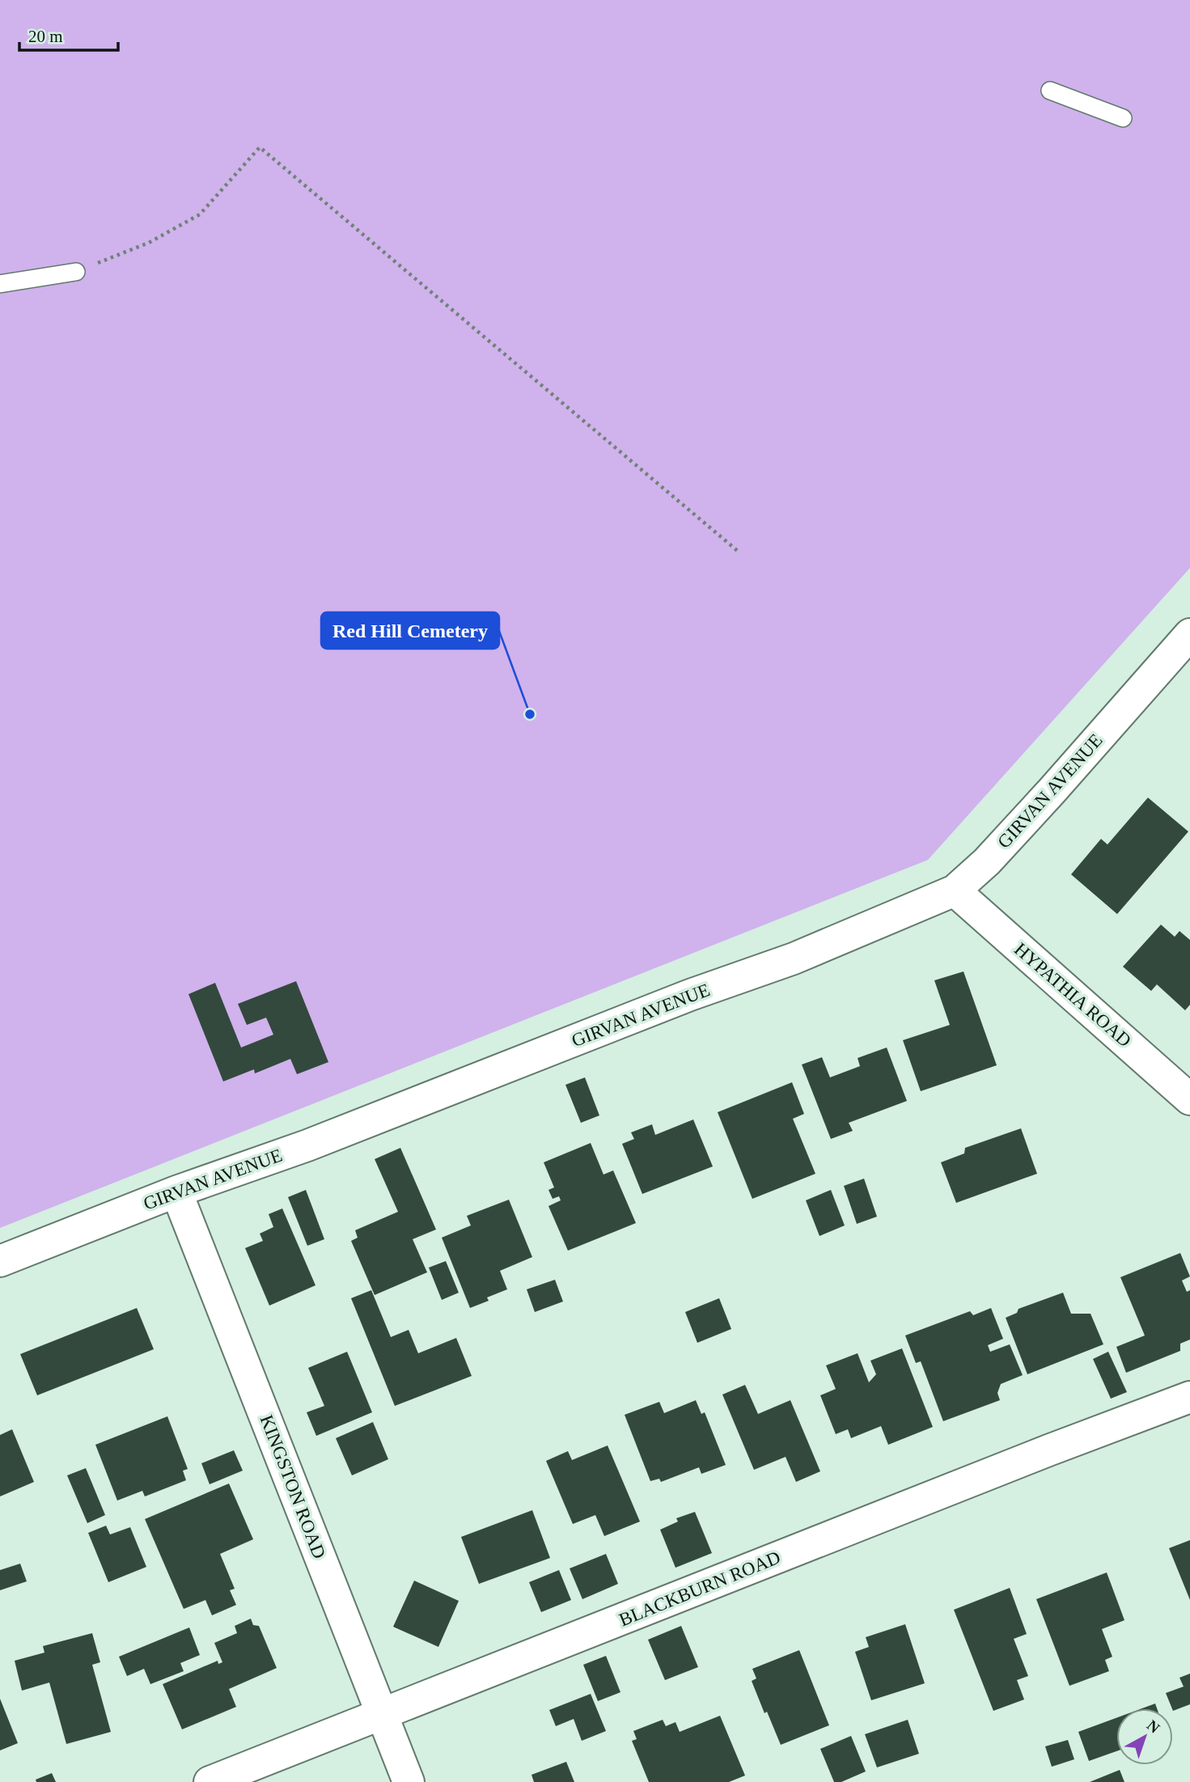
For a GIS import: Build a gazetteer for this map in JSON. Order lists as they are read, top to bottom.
{
  "streets": {
    "street": [
      "GIRVAN AVENUE",
      "HYPATHIA ROAD",
      "KINGSTON ROAD",
      "BLACKBURN ROAD"
    ]
  },
  "crossings": [
    ["GIRVAN AVENUE", "HYPATHIA ROAD"],
    ["GIRVAN AVENUE", "KINGSTON ROAD"],
    ["KINGSTON ROAD", "BLACKBURN ROAD"]
  ],
  "places": ["Red Hill Cemetery"],
  "scale_bar": "20 m",
  "north": "top right"
}
